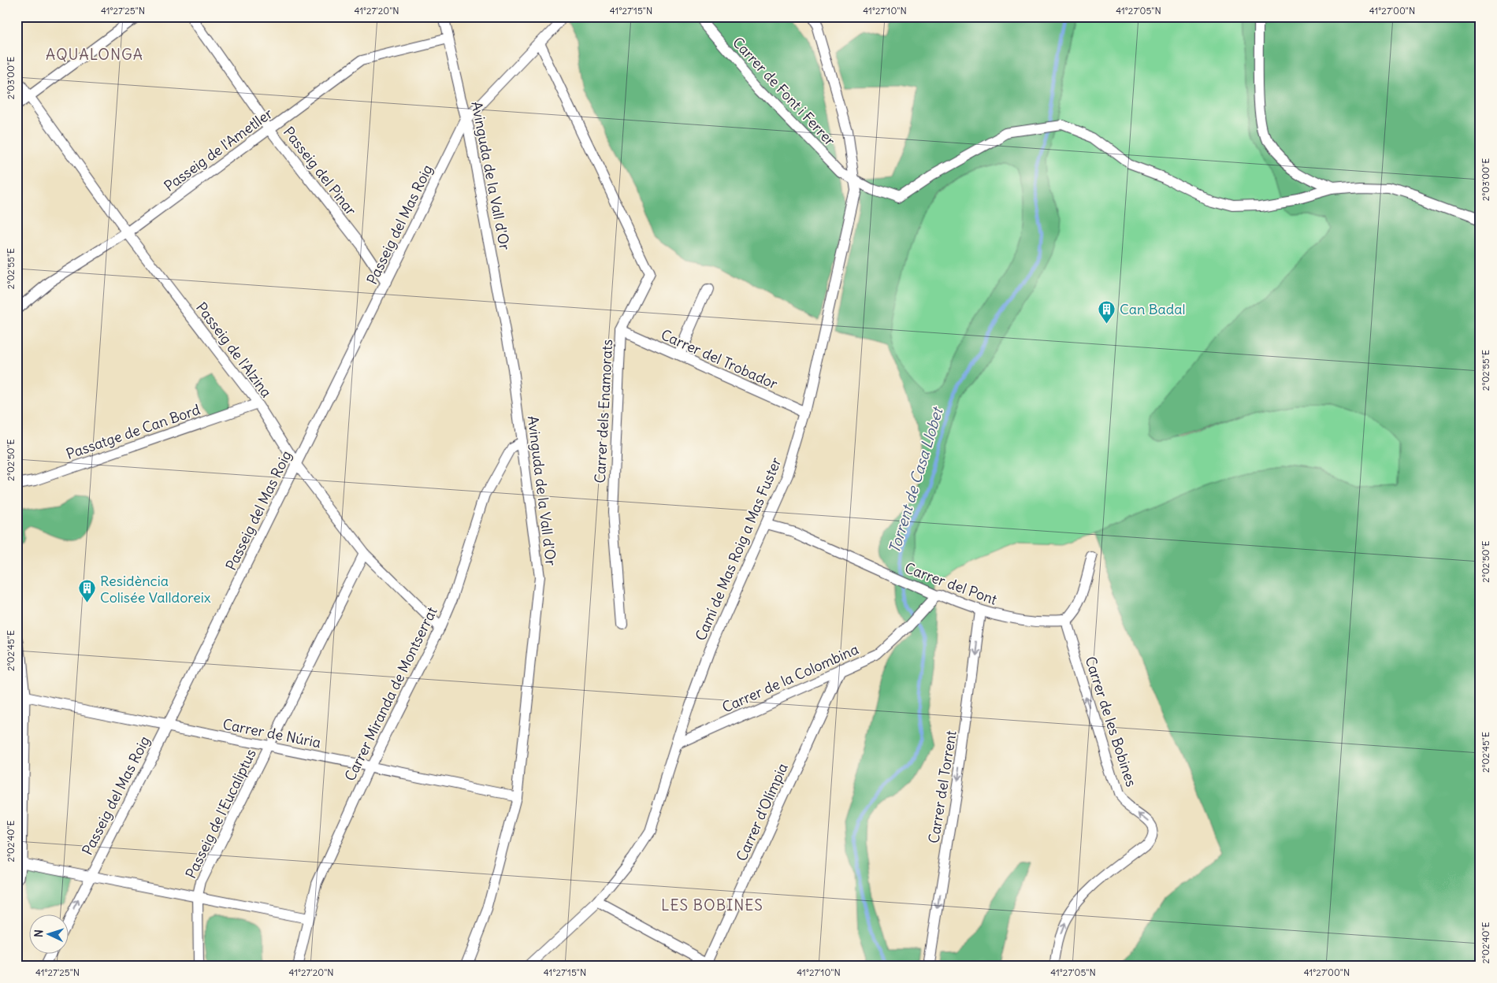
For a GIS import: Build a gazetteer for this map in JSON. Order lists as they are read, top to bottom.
{
  "streets": {
    "street": [
      "Carrer de Font i Ferrer",
      "Passeig de l'Ametller",
      "Passeig del Pinar",
      "Avinguda de la Vall d'Or",
      "Passeig del Mas Roig",
      "Passeig de l'Alzina",
      "Carrer del Trobador",
      "Carrer dels Enamorats",
      "Passatge de Can Bord",
      "Camí de Mas Roig a Mas Fuster",
      "Carrer del Pont",
      "Carrer de la Colombina",
      "Carrer Miranda de Montserrat",
      "Carrer de les Bobines",
      "Carrer de Núria",
      "Carrer del Torrent",
      "Carrer d'Olímpia",
      "Passeig de l'Eucaliptus"
    ]
  },
  "crossings": [
    ["Carrer de Font i Ferrer", "Camí de Mas Roig a Mas Fuster"],
    ["Passeig de l'Ametller", "Passeig del Pinar"],
    ["Passeig de l'Ametller", "Avinguda de la Vall d'Or"],
    ["Passeig de l'Ametller", "Passeig de l'Alzina"],
    ["Passeig del Pinar", "Passeig del Mas Roig"],
    ["Avinguda de la Vall d'Or", "Passeig del Mas Roig"],
    ["Avinguda de la Vall d'Or", "Carrer Miranda de Montserrat"],
    ["Avinguda de la Vall d'Or", "Carrer de Núria"],
    ["Passeig del Mas Roig", "Passeig de l'Alzina"],
    ["Passeig del Mas Roig", "Carrer de Núria"],
    ["Passeig de l'Alzina", "Passatge de Can Bord"],
    ["Passeig de l'Alzina", "Carrer Miranda de Montserrat"],
    ["Passeig de l'Alzina", "Passeig de l'Eucaliptus"],
    ["Carrer del Trobador", "Carrer dels Enamorats"],
    ["Carrer del Trobador", "Camí de Mas Roig a Mas Fuster"],
    ["Camí de Mas Roig a Mas Fuster", "Carrer del Pont"],
    ["Camí de Mas Roig a Mas Fuster", "Carrer de la Colombina"],
    ["Carrer del Pont", "Carrer de la Colombina"],
    ["Carrer del Pont", "Carrer de les Bobines"],
    ["Carrer del Pont", "Carrer del Torrent"],
    ["Carrer de la Colombina", "Carrer d'Olímpia"],
    ["Carrer Miranda de Montserrat", "Carrer de Núria"],
    ["Carrer de Núria", "Passeig de l'Eucaliptus"]
  ],
  "one_way": ["Carrer de les Bobines", "Carrer del Torrent"],
  "districts": ["AQUALONGA", "LES BOBINES"],
  "water": ["Torrent de Casa Llobet"],
  "places": {
    "building": ["Can Badal", "Residència Colisée Valldoreix"]
  },
  "north": "left",
  "coordinates": [
    "41°27'25\"N",
    "41°27'20\"N",
    "41°27'15\"N",
    "41°27'10\"N",
    "41°27'05\"N",
    "41°27'00\"N",
    "2°03'00\"E",
    "2°02'55\"E",
    "2°02'50\"E",
    "2°02'45\"E",
    "2°02'40\"E"
  ]
}
